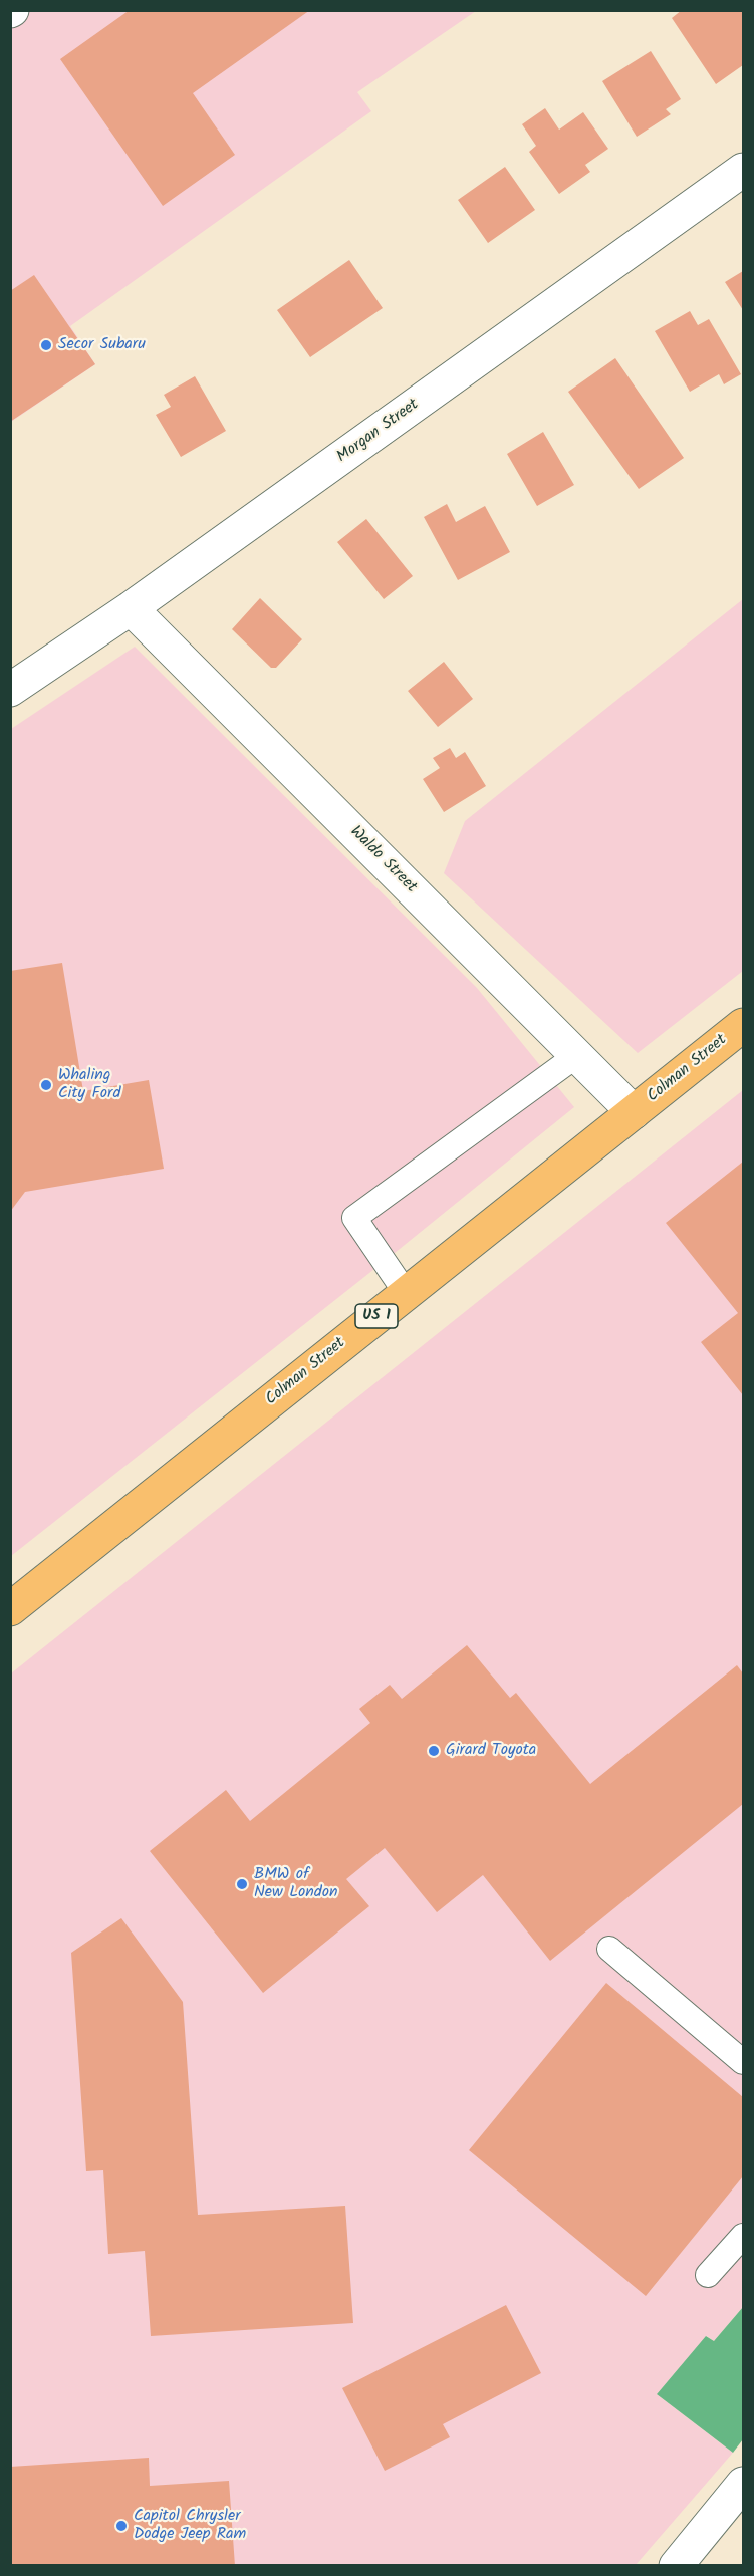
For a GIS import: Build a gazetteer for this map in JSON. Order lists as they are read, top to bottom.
{
  "streets": {
    "main road": ["Colman Street", "US 1"],
    "street": ["Morgan Street", "Waldo Street"]
  },
  "crossings": [
    ["Morgan Street", "Waldo Street"],
    ["Waldo Street", "Colman Street"]
  ],
  "places": [
    "Secor Subaru",
    "Whaling City Ford",
    "Girard Toyota",
    "BMW of New London",
    "Capitol Chrysler Dodge Jeep Ram"
  ]
}
